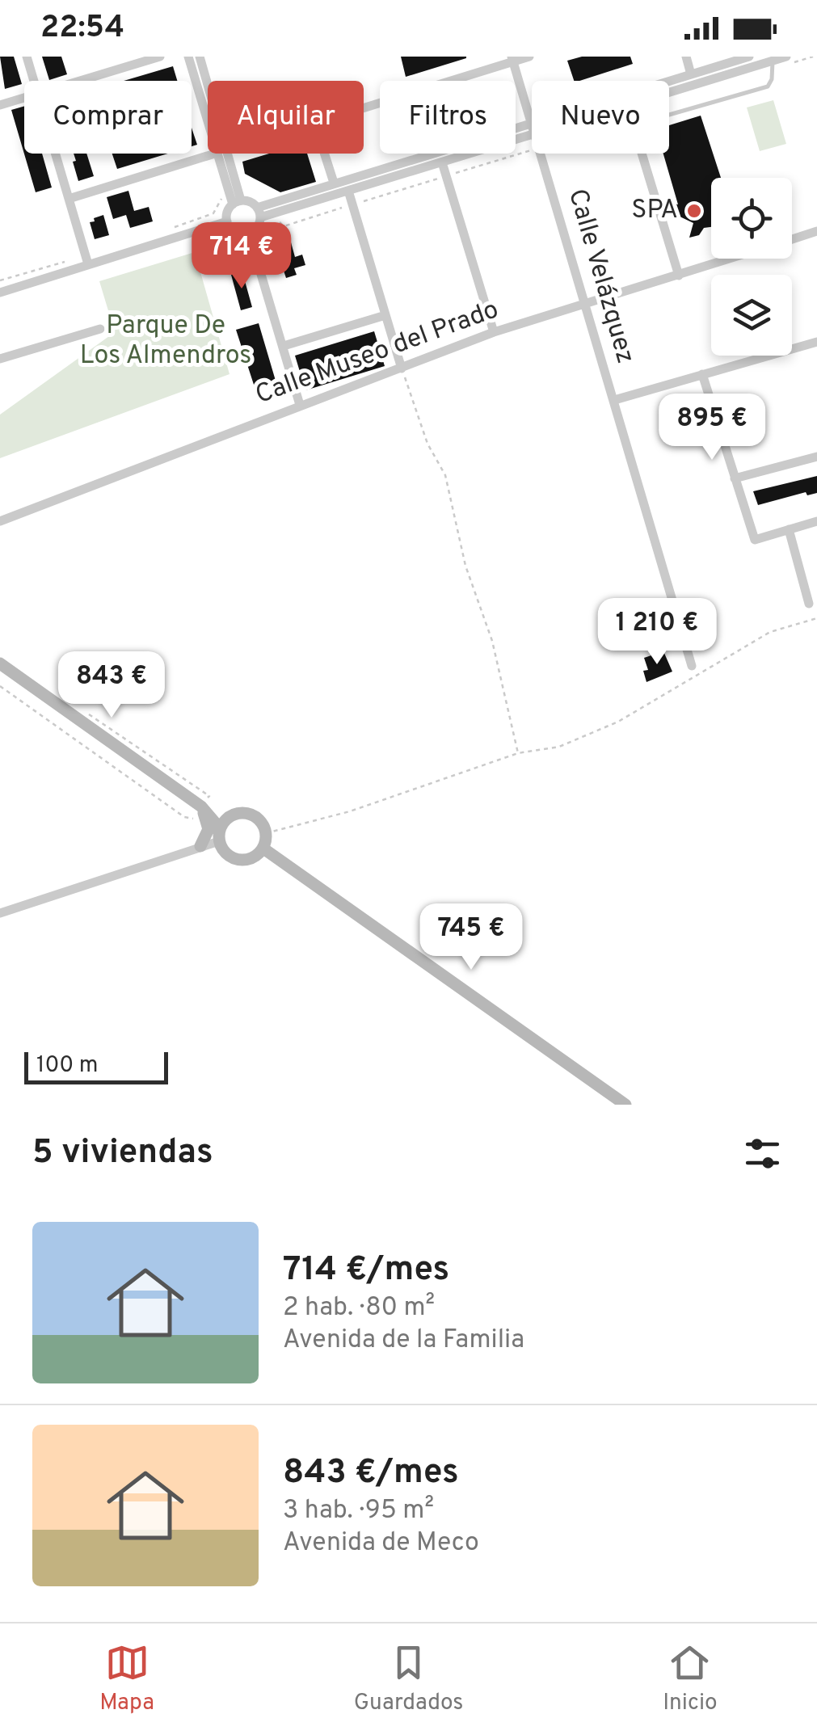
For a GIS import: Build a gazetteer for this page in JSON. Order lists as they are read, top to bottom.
{
  "streets": {
    "street": ["Calle Velázquez", "Calle Museo del Prado"]
  },
  "crossings": [
    ["Calle Velázquez", "Calle Museo del Prado"]
  ],
  "parks": ["Parque De Los Almendros"],
  "places": ["SPA"],
  "scale_bar": "100 m",
  "page": {
    "status": "22:54",
    "chip": [
      "Comprar",
      "Alquilar",
      "Filtros",
      "Nuevo"
    ],
    "price": [
      "714 €",
      "895 €",
      "1 210 €",
      "843 €",
      "745 €"
    ],
    "scale": "100 m",
    "heading": "5 viviendas",
    "list": [
      {
        "name": "714 €/mes",
        "note": "2 hab. · 80 m² · Avenida de la Familia"
      },
      {
        "name": "843 €/mes",
        "note": "3 hab. · 95 m² · Avenida de Meco"
      }
    ],
    "tabs": ["Mapa", "Guardados", "Inicio"]
  }
}
